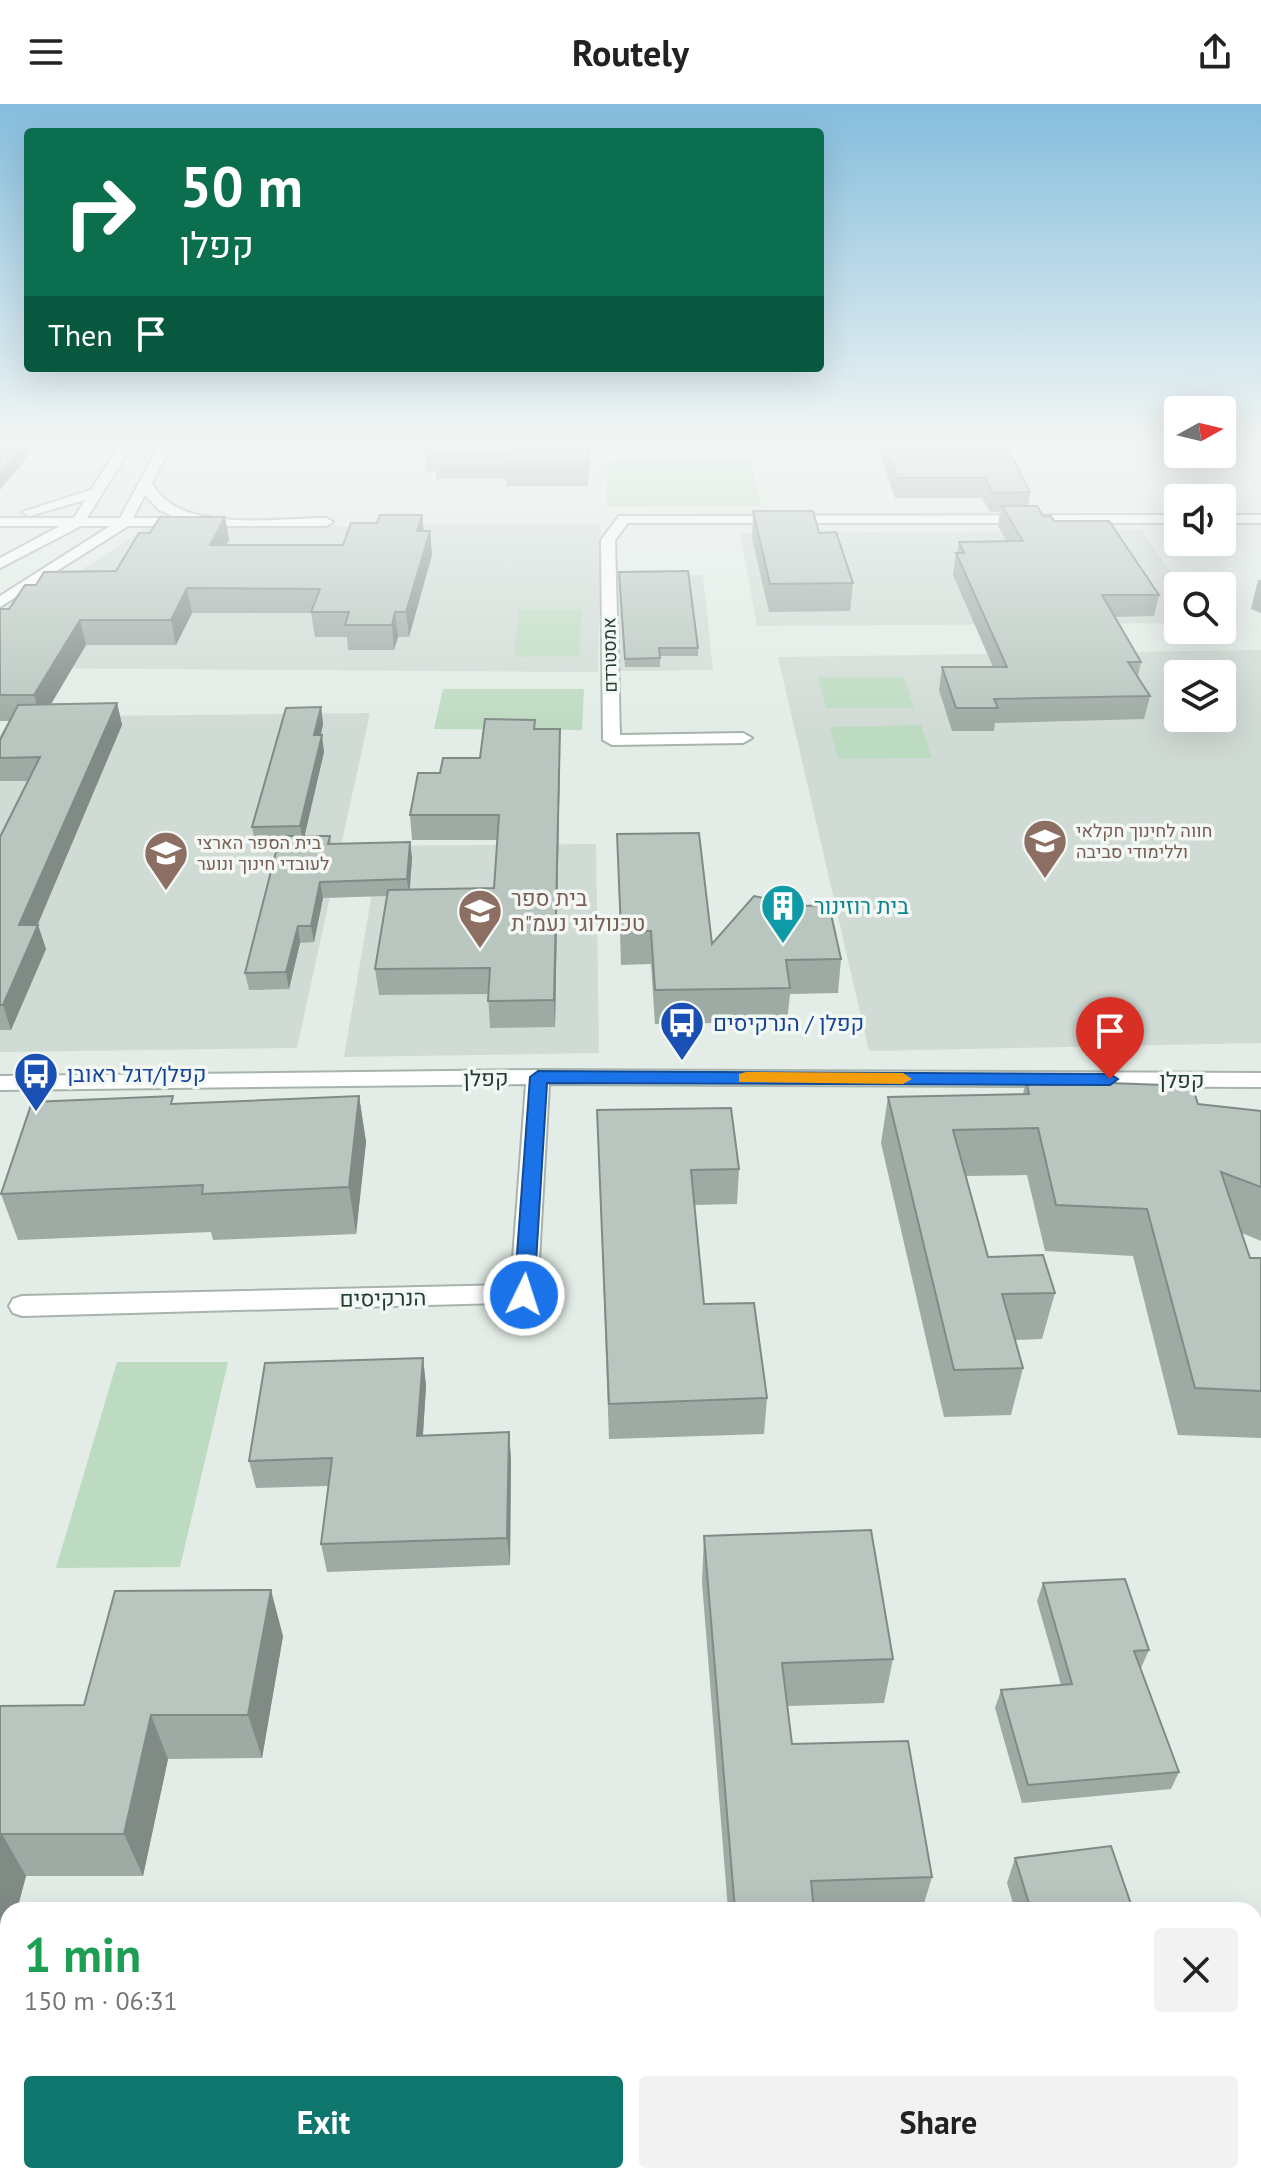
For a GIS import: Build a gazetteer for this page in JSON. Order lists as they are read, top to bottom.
{
  "streets": {
    "street": ["אמסטרדם", "קפלן", "הנרקיסים"]
  },
  "crossings": [
    ["קפלן", "הנרקיסים"]
  ],
  "places": {
    "school or university": ["חווה לחינוך חקלאי וללימודי סביבה", "בית הספר הארצי לעובדי חינוך ונוער", "בית ספר טכנולוגי נעמ\"ת"],
    "building": ["בית רוזינור"],
    "bus stop": ["קפלן / הנרקיסים", "קפלן/דגל ראובן"]
  },
  "north": "right",
  "page": {
    "header": "Routely",
    "turn": ["50 m", "קפלן"],
    "then": "Then",
    "heading": ["1 min", "150 m · 06:31"],
    "buttons": ["Exit", "Share"]
  }
}
